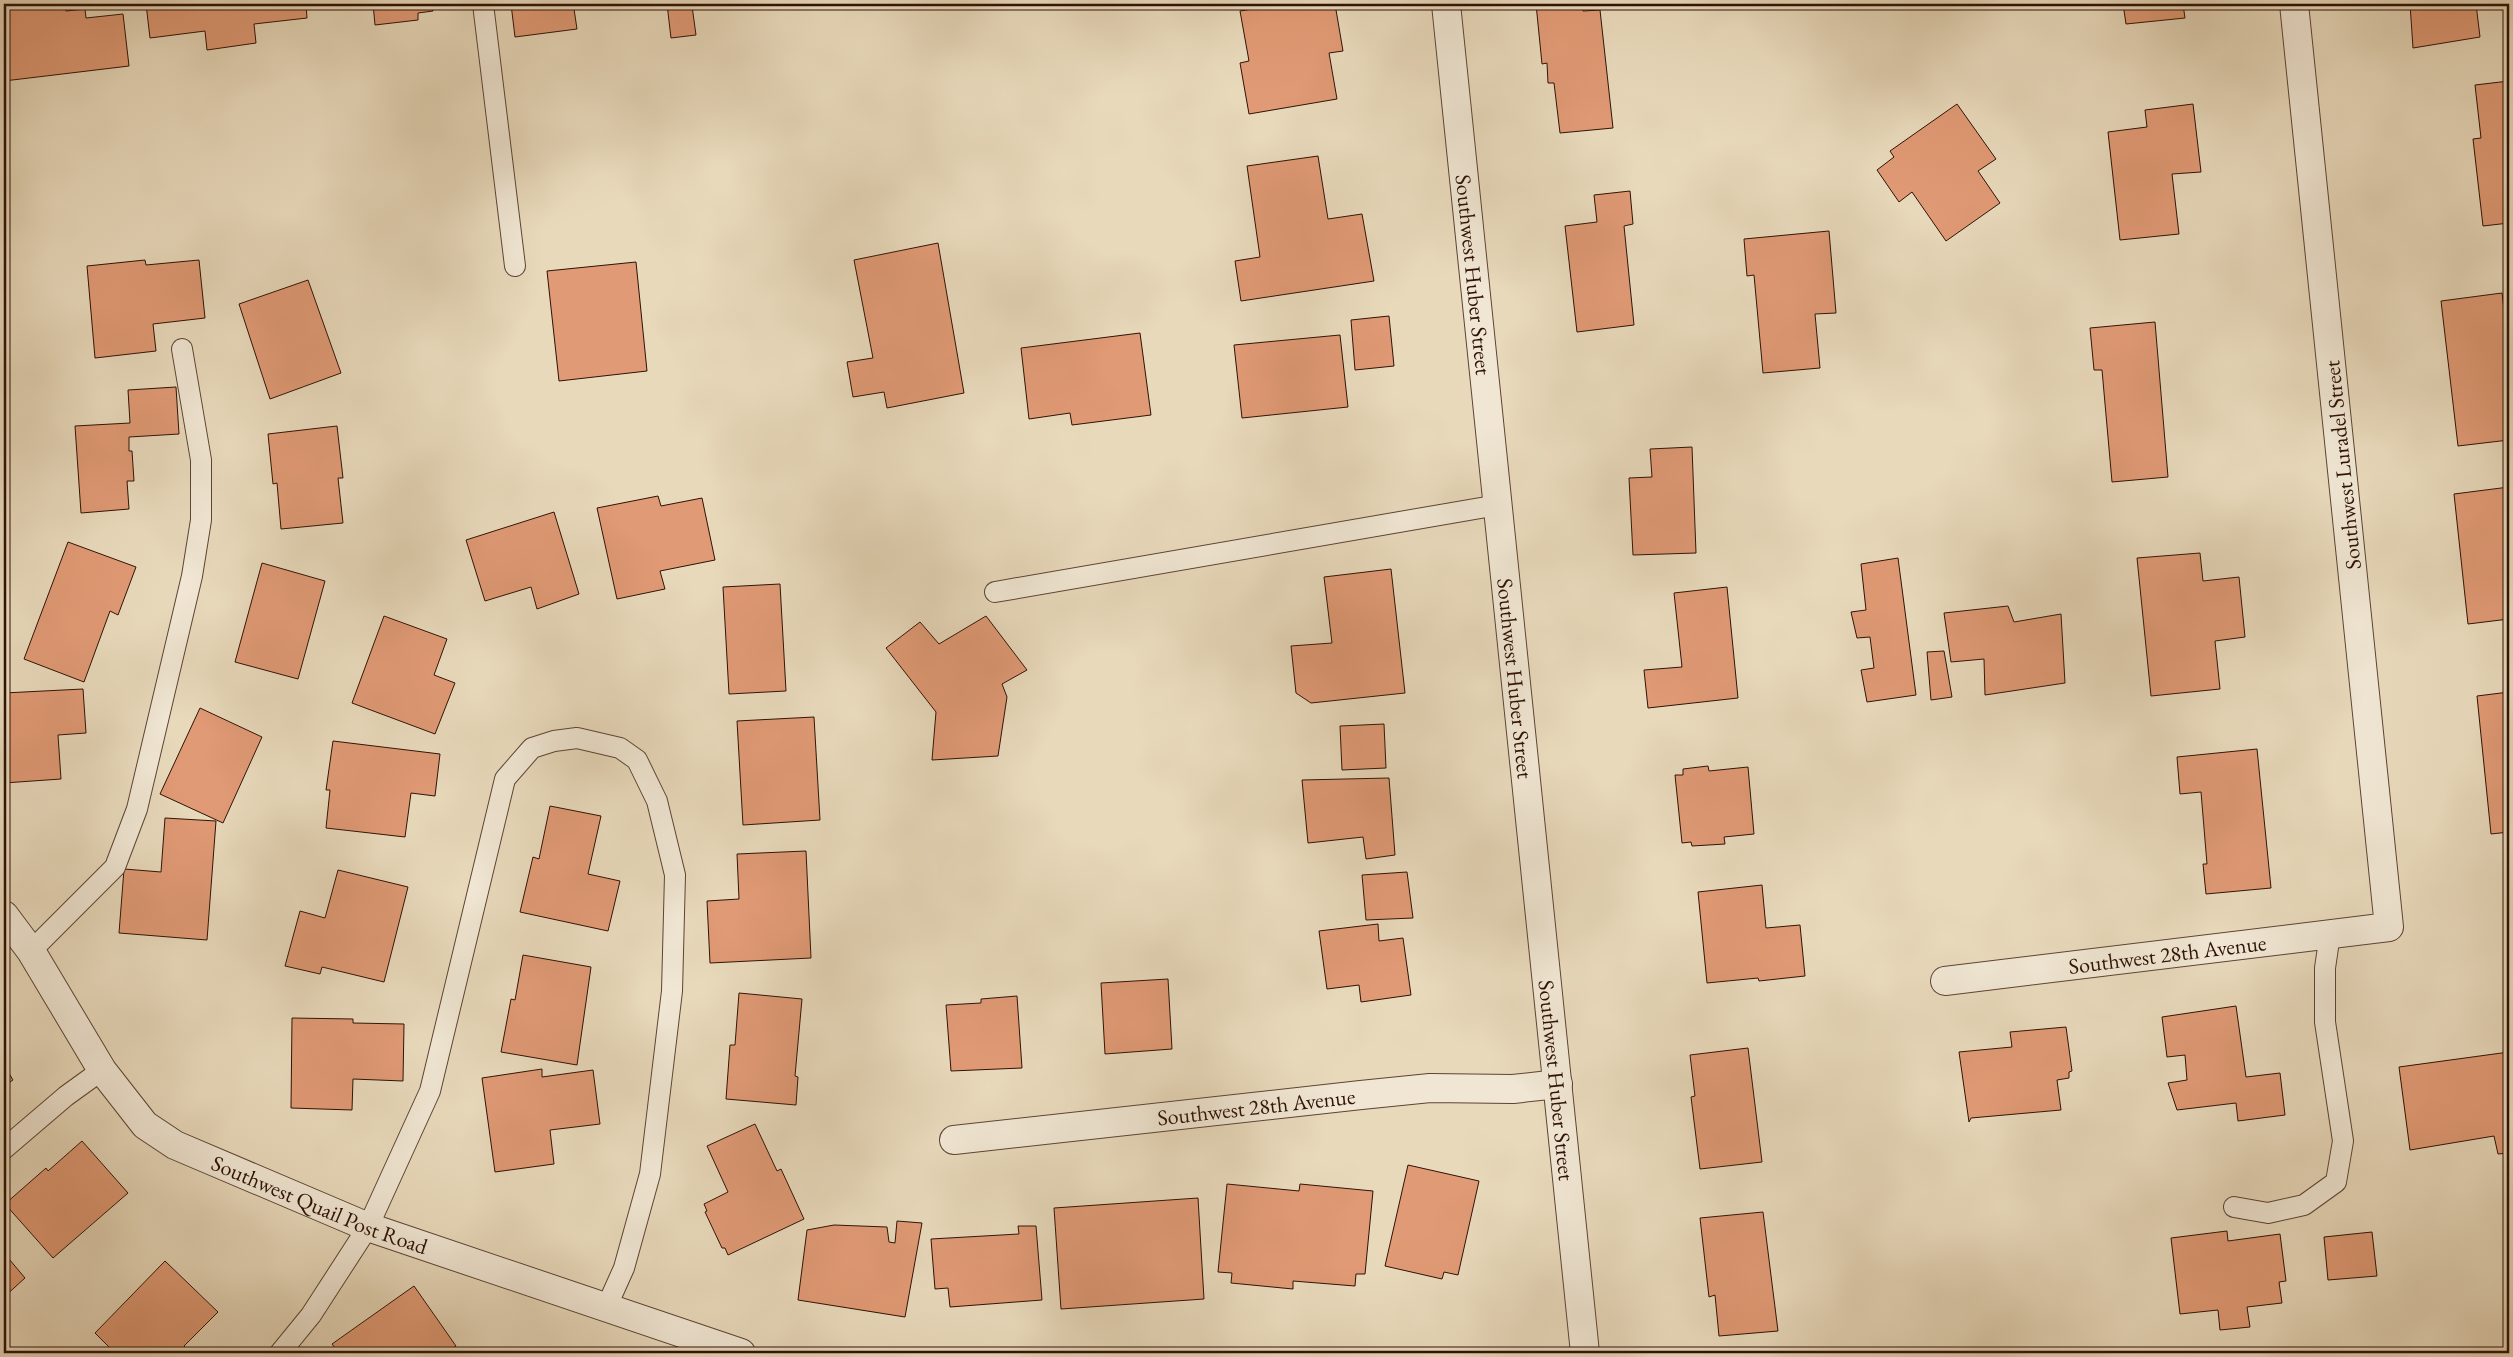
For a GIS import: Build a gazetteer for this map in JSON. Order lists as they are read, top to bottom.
{
  "streets": {
    "street": [
      "Southwest Huber Street",
      "Southwest Luradel Street",
      "Southwest 28th Avenue",
      "Southwest Quail Post Road"
    ]
  },
  "crossings": [
    ["Southwest Huber Street", "Southwest 28th Avenue"],
    ["Southwest Luradel Street", "Southwest 28th Avenue"]
  ]
}
